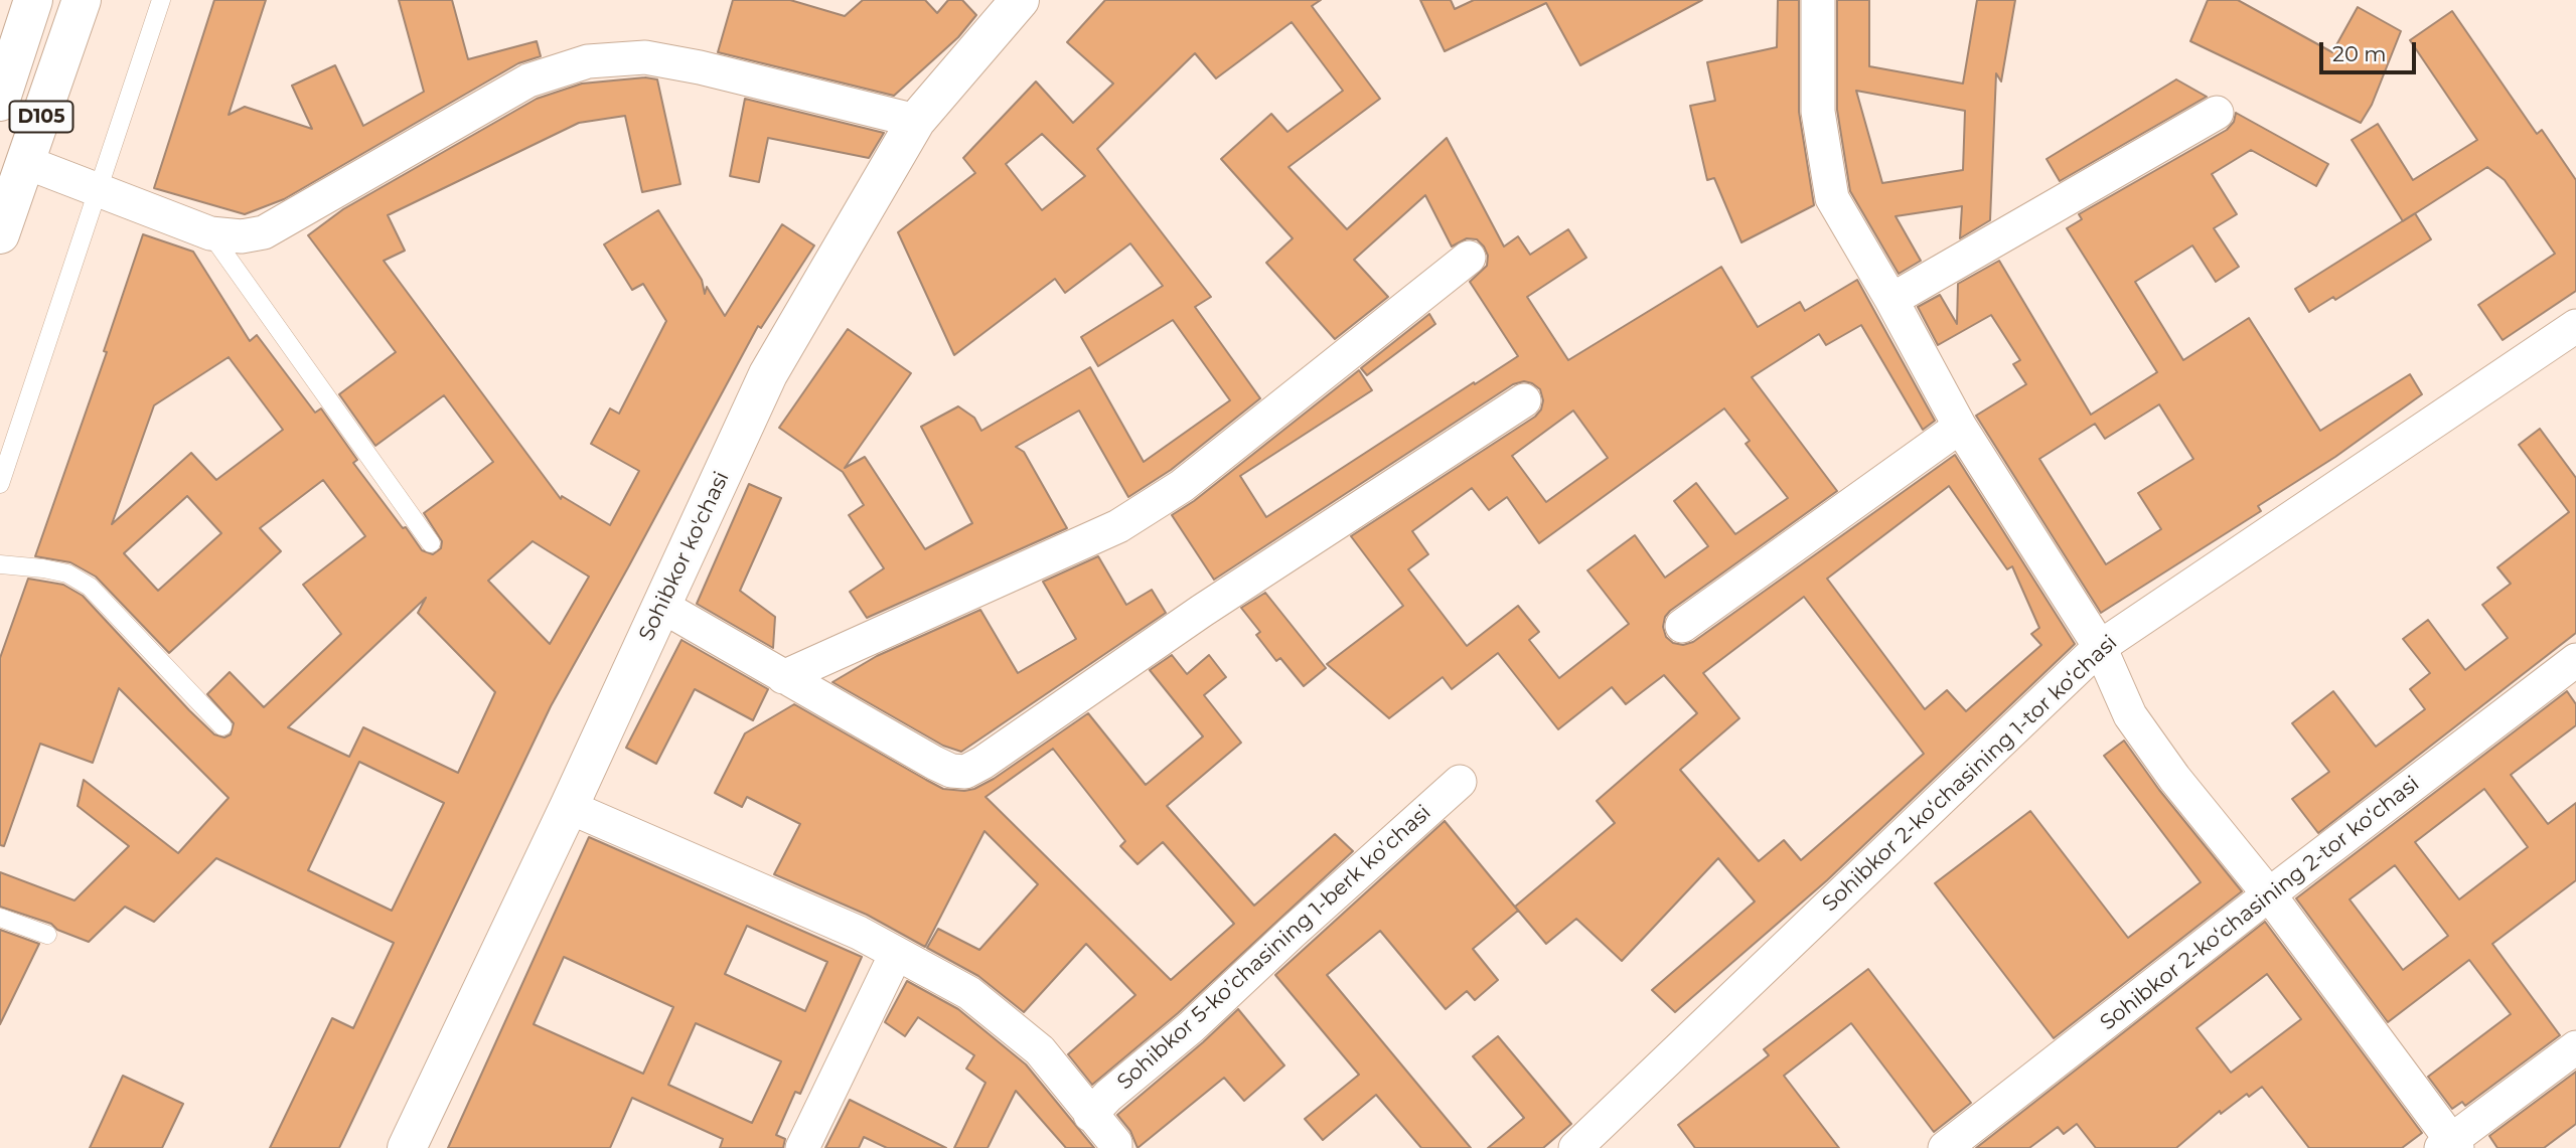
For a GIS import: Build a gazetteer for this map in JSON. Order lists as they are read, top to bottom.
{
  "streets": {
    "main road": ["D105", "Sohibkor ko'chasi"],
    "street": ["Sohibkor 2-ko‘chasining 1-tor ko‘chasi", "Sohibkor 2-ko‘chasining 2-tor ko‘chasi", "Sohibkor 5-koʼchasining 1-berk koʼchasi"]
  },
  "scale_bar": "20 m"
}
